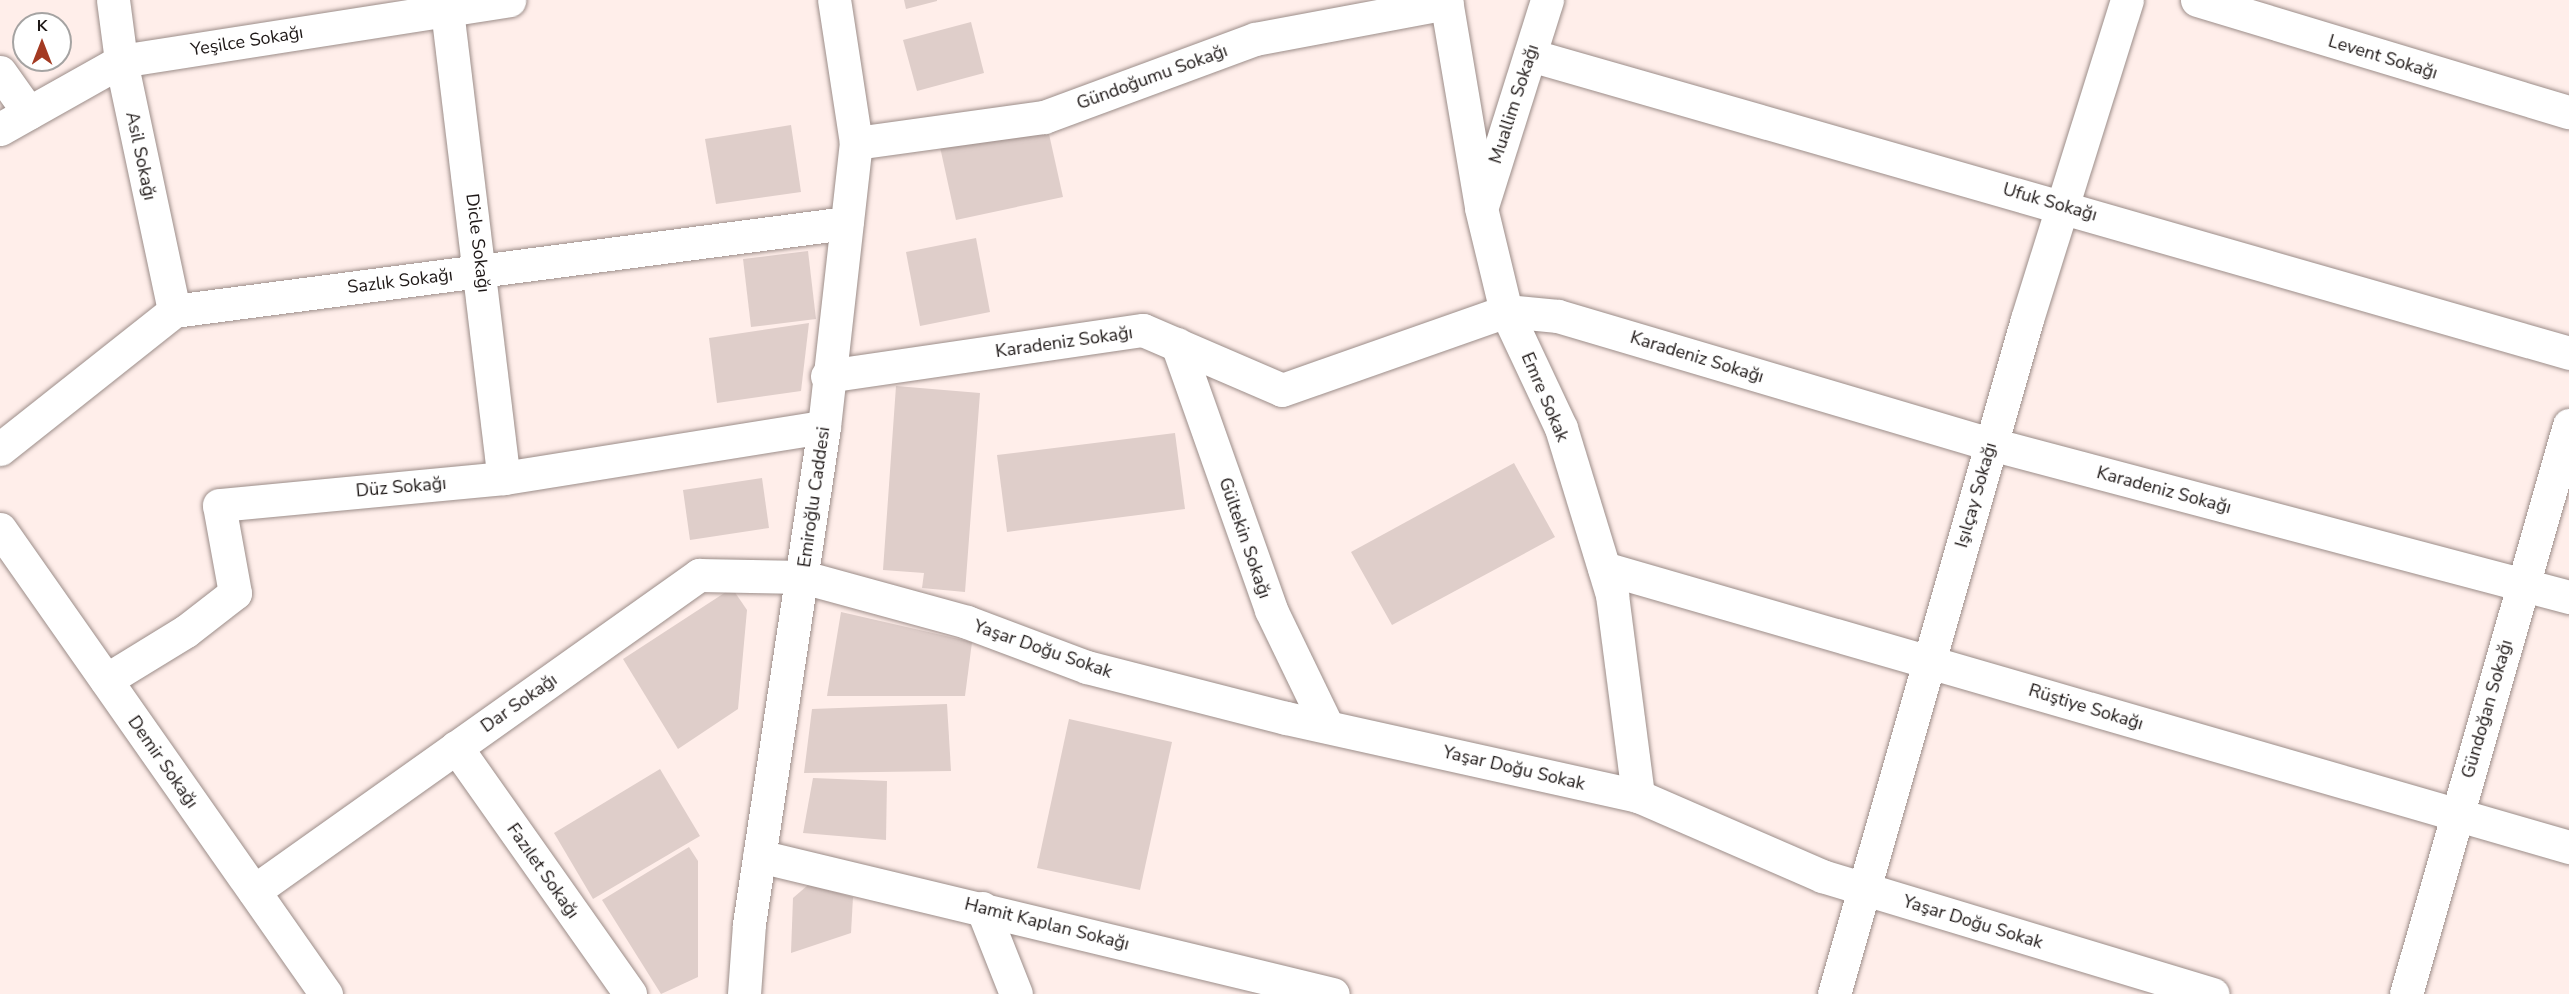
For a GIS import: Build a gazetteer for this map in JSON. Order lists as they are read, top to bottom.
{
  "streets": {
    "street": [
      "Yeşilce Sokağı",
      "Levent Sokağı",
      "Gündoğumu Sokağı",
      "Muallim Sokağı",
      "Asil Sokağı",
      "Ufuk Sokağı",
      "Dicle Sokağı",
      "Sazlık Sokağı",
      "Karadeniz Sokağı",
      "Emre Sokak",
      "Düz Sokağı",
      "Işılçay Sokağı",
      "Emiroğlu Caddesi",
      "Gültekin Sokağı",
      "Yaşar Doğu Sokak",
      "Dar Sokağı",
      "Rüştiye Sokağı",
      "Gündoğan Sokağı",
      "Demir Sokağı",
      "Fazılet Sokağı",
      "Hamit Kaplan Sokağı"
    ]
  },
  "crossings": [
    ["Yeşilce Sokağı", "Asil Sokağı"],
    ["Yeşilce Sokağı", "Dicle Sokağı"],
    ["Gündoğumu Sokağı", "Emre Sokak"],
    ["Gündoğumu Sokağı", "Emiroğlu Caddesi"],
    ["Muallim Sokağı", "Ufuk Sokağı"],
    ["Muallim Sokağı", "Emre Sokak"],
    ["Asil Sokağı", "Sazlık Sokağı"],
    ["Ufuk Sokağı", "Işılçay Sokağı"],
    ["Dicle Sokağı", "Sazlık Sokağı"],
    ["Dicle Sokağı", "Düz Sokağı"],
    ["Sazlık Sokağı", "Emiroğlu Caddesi"],
    ["Karadeniz Sokağı", "Emre Sokak"],
    ["Karadeniz Sokağı", "Işılçay Sokağı"],
    ["Karadeniz Sokağı", "Emiroğlu Caddesi"],
    ["Karadeniz Sokağı", "Gültekin Sokağı"],
    ["Karadeniz Sokağı", "Gündoğan Sokağı"],
    ["Emre Sokak", "Yaşar Doğu Sokak"],
    ["Emre Sokak", "Rüştiye Sokağı"],
    ["Düz Sokağı", "Emiroğlu Caddesi"],
    ["Düz Sokağı", "Demir Sokağı"],
    ["Işılçay Sokağı", "Yaşar Doğu Sokak"],
    ["Işılçay Sokağı", "Rüştiye Sokağı"],
    ["Emiroğlu Caddesi", "Yaşar Doğu Sokak"],
    ["Emiroğlu Caddesi", "Dar Sokağı"],
    ["Emiroğlu Caddesi", "Hamit Kaplan Sokağı"],
    ["Gültekin Sokağı", "Yaşar Doğu Sokak"],
    ["Yaşar Doğu Sokak", "Dar Sokağı"],
    ["Dar Sokağı", "Demir Sokağı"],
    ["Dar Sokağı", "Fazılet Sokağı"],
    ["Rüştiye Sokağı", "Gündoğan Sokağı"]
  ],
  "north": "top"
}
